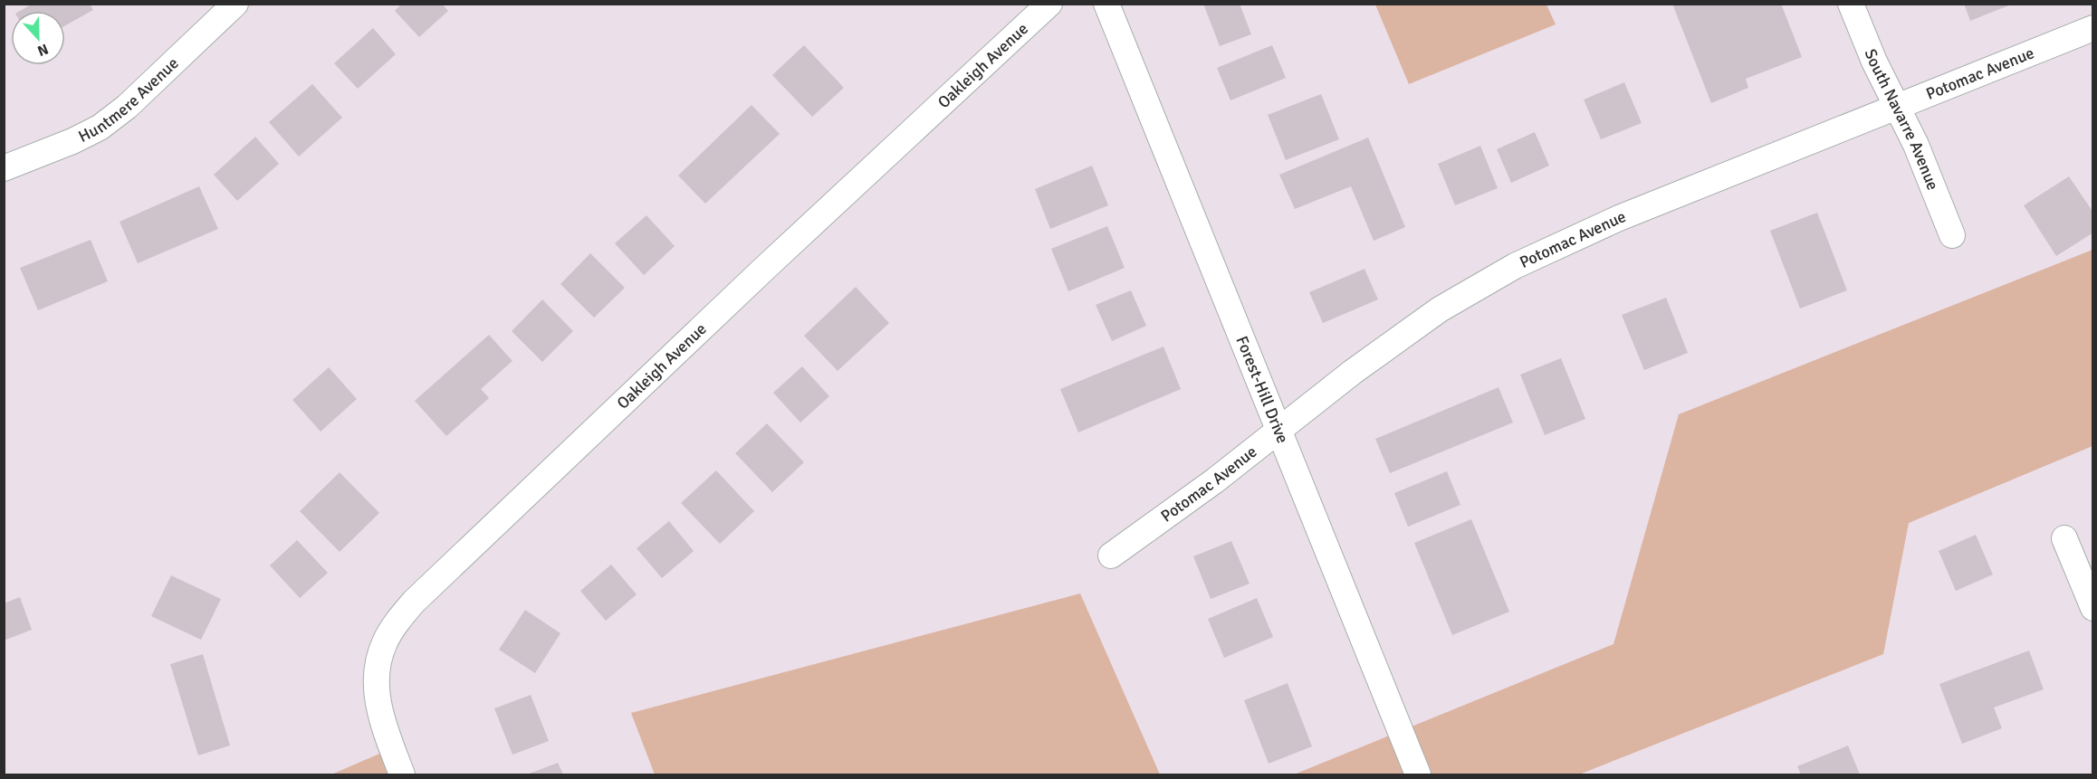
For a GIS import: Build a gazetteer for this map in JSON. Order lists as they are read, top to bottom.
{
  "streets": {
    "street": [
      "Oakleigh Avenue",
      "Potomac Avenue",
      "Huntmere Avenue",
      "South Navarre Avenue",
      "Forest-Hill Drive"
    ]
  },
  "crossings": [
    ["Potomac Avenue", "South Navarre Avenue"],
    ["Potomac Avenue", "Forest-Hill Drive"]
  ],
  "north": "bottom"
}
